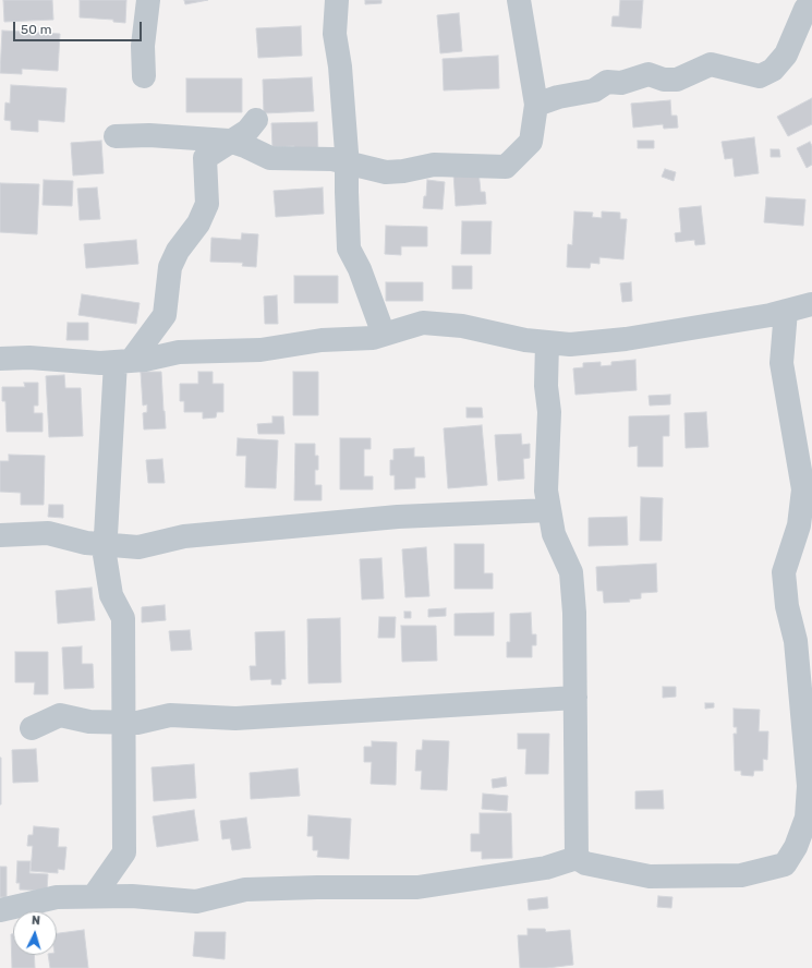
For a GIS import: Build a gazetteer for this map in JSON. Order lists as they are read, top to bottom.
{
  "scale_bar": "50 m",
  "north": "top"
}
